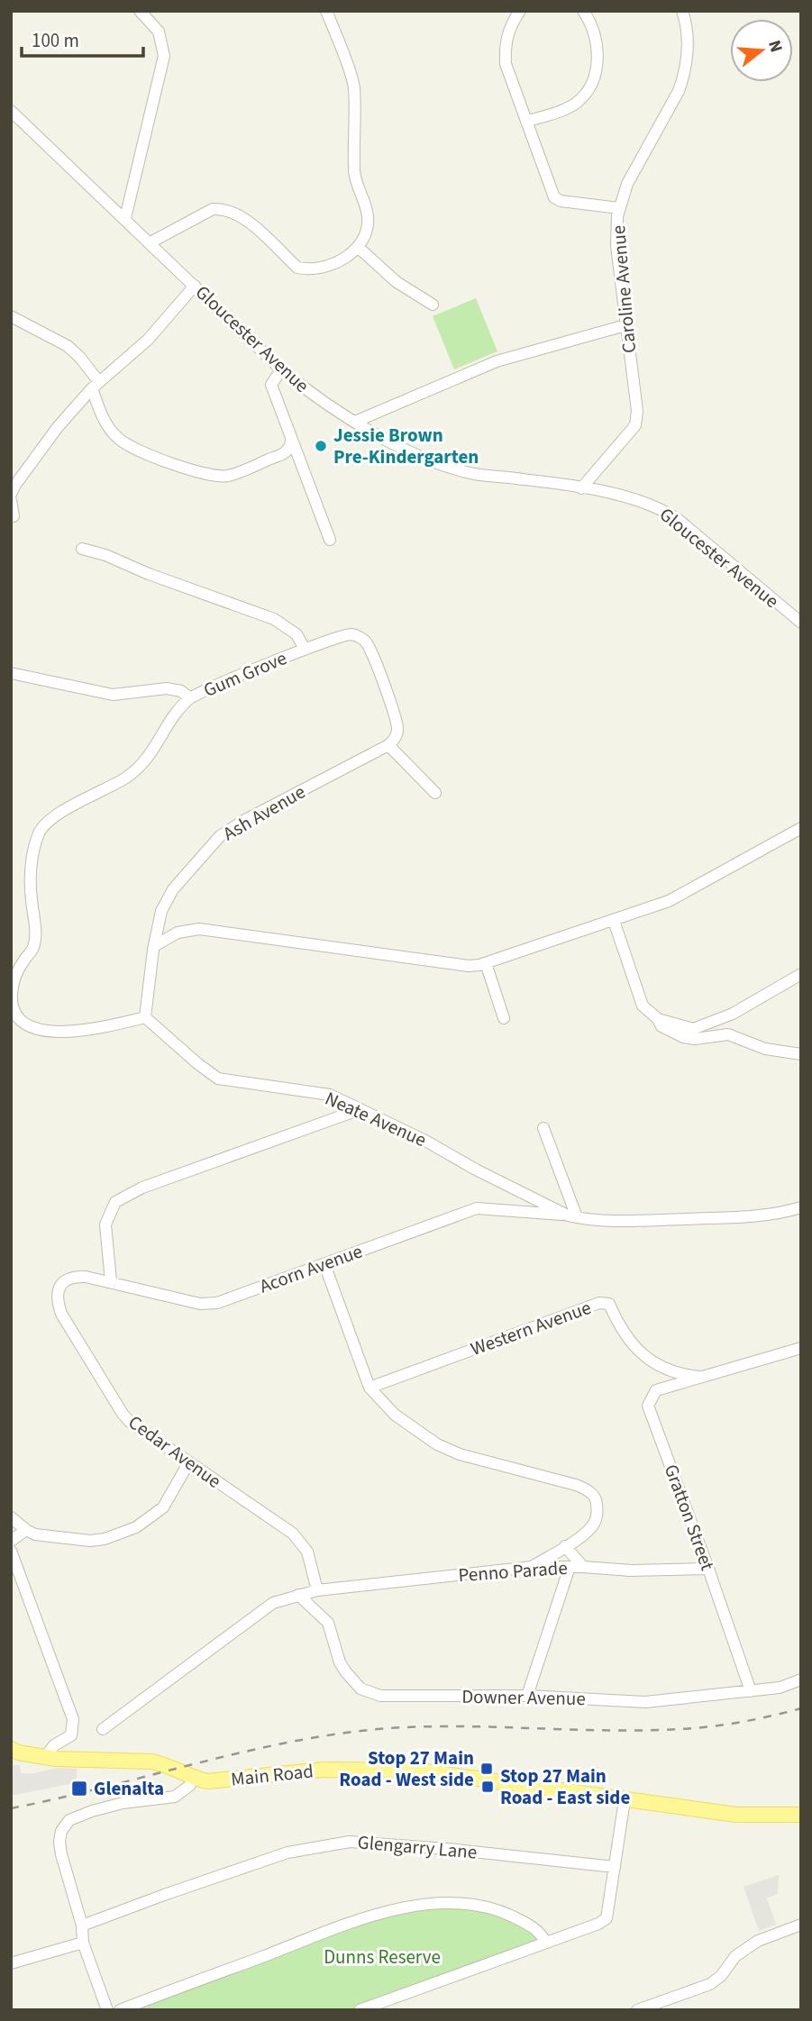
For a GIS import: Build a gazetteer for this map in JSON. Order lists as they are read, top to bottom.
{
  "streets": {
    "main road": ["Main Road"],
    "street": [
      "Caroline Avenue",
      "Gloucester Avenue",
      "Gum Grove",
      "Ash Avenue",
      "Neate Avenue",
      "Acorn Avenue",
      "Western Avenue",
      "Cedar Avenue",
      "Gratton Street",
      "Penno Parade",
      "Downer Avenue",
      "Glengarry Lane"
    ]
  },
  "crossings": [
    ["Caroline Avenue", "Gloucester Avenue"],
    ["Gum Grove", "Ash Avenue"],
    ["Ash Avenue", "Neate Avenue"],
    ["Neate Avenue", "Acorn Avenue"],
    ["Acorn Avenue", "Cedar Avenue"],
    ["Western Avenue", "Gratton Street"],
    ["Cedar Avenue", "Penno Parade"],
    ["Gratton Street", "Penno Parade"],
    ["Gratton Street", "Downer Avenue"],
    ["Penno Parade", "Downer Avenue"]
  ],
  "parks": ["Dunns Reserve"],
  "places": {
    "other": ["Jessie Brown Pre-Kindergarten"],
    "transit": ["Stop 27 Main Road - West side", "Stop 27 Main Road - East side", "Glenalta"]
  },
  "scale_bar": "100 m",
  "north": "right"
}
